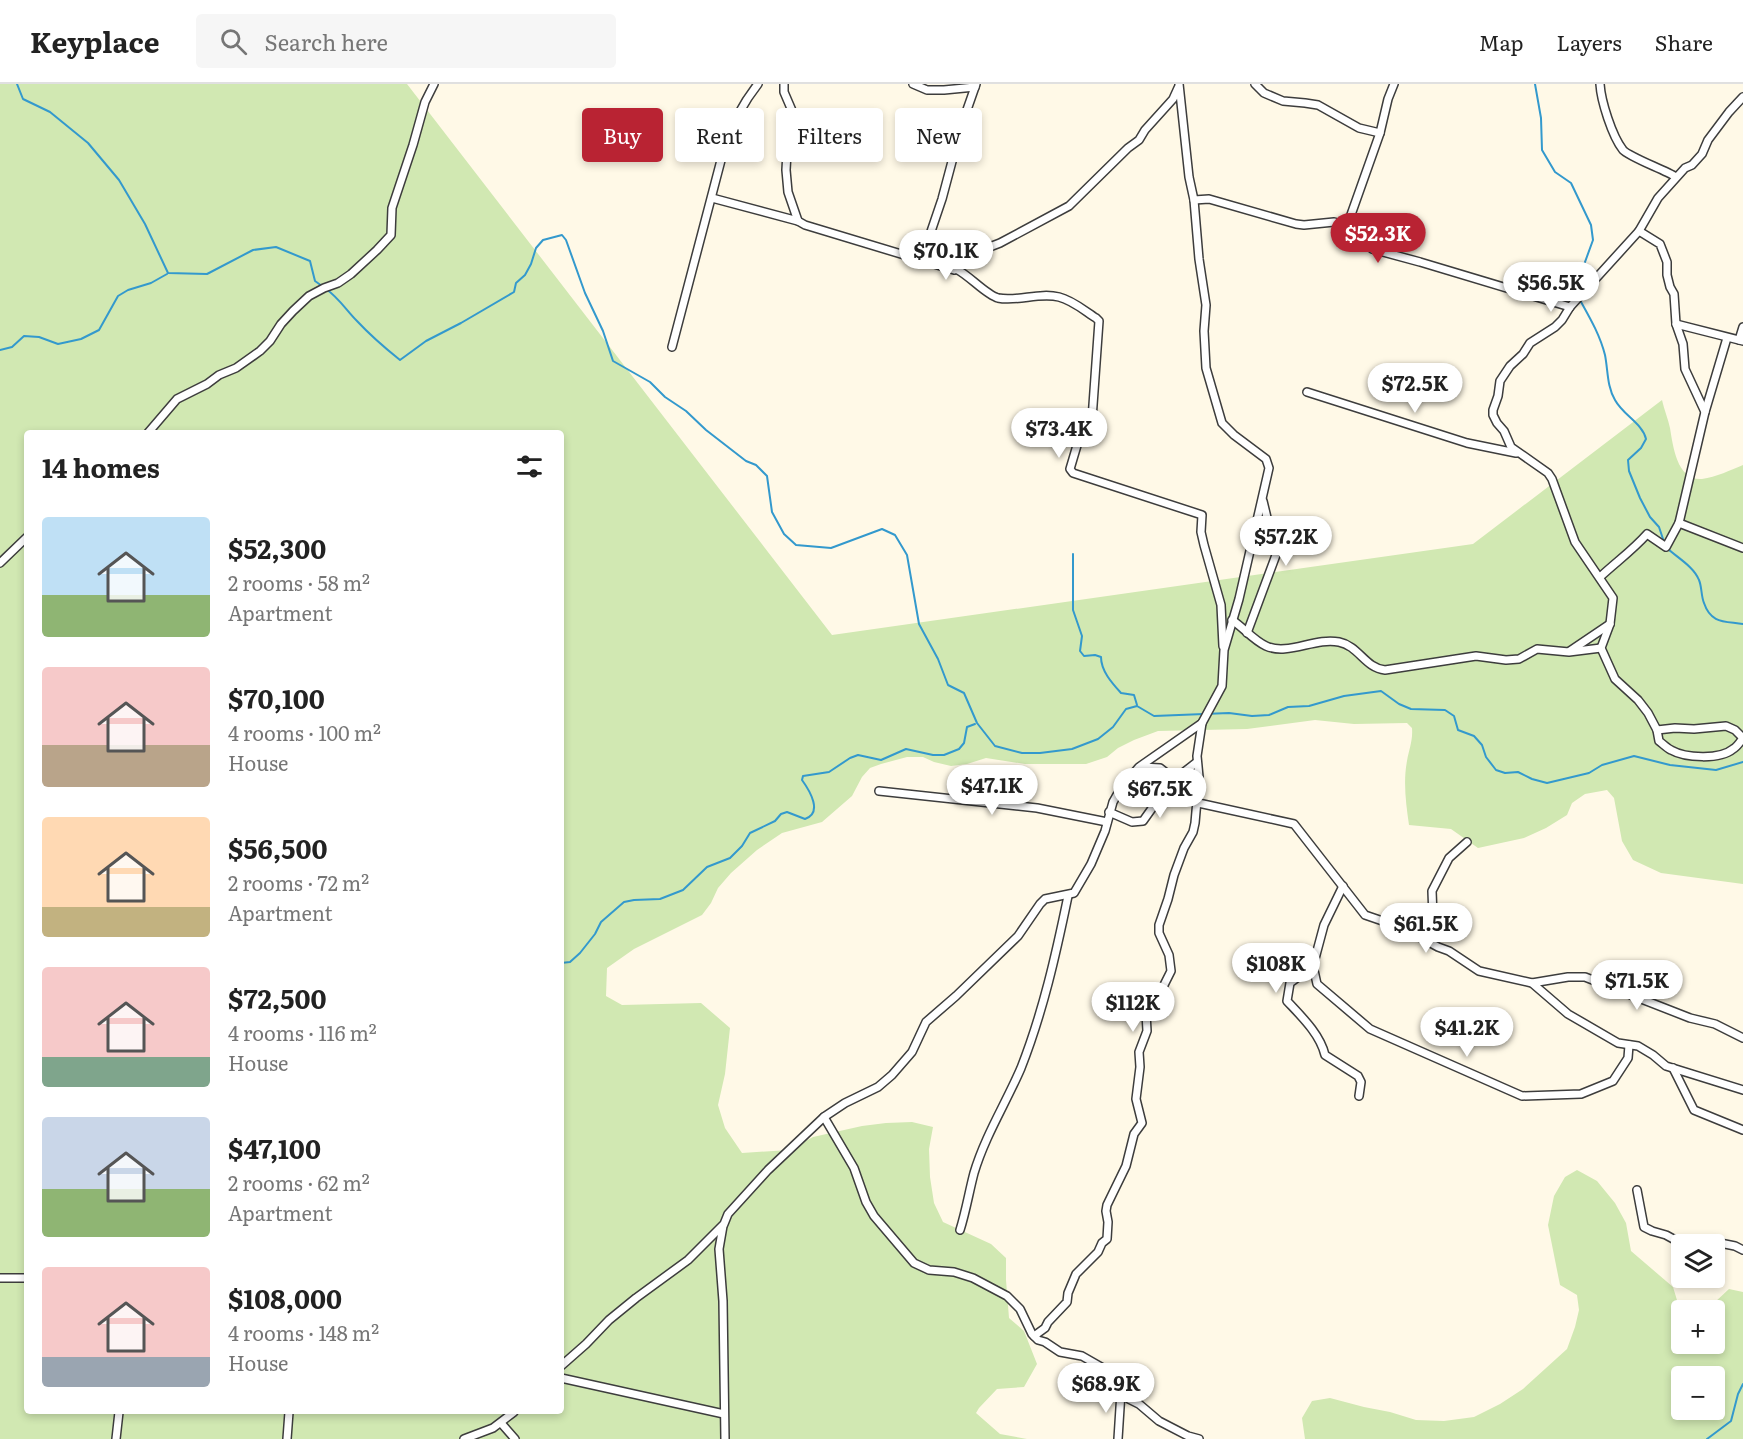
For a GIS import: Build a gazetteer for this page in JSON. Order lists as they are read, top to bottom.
{
  "page": {
    "header": "Keyplace",
    "search": "Search here",
    "nav": ["Map", "Layers", "Share"],
    "chip": [
      "Buy",
      "Rent",
      "Filters",
      "New"
    ],
    "price": [
      "$52.3K",
      "$70.1K",
      "$56.5K",
      "$72.5K",
      "$73.4K",
      "$57.2K",
      "$47.1K",
      "$67.5K",
      "$61.5K",
      "$108K",
      "$71.5K",
      "$112K",
      "$41.2K",
      "$68.9K"
    ],
    "heading": "14 homes",
    "list": [
      {
        "name": "$52,300",
        "note": "2 rooms · 58 m² · Apartment"
      },
      {
        "name": "$70,100",
        "note": "4 rooms · 100 m² · House"
      },
      {
        "name": "$56,500",
        "note": "2 rooms · 72 m² · Apartment"
      },
      {
        "name": "$72,500",
        "note": "4 rooms · 116 m² · House"
      },
      {
        "name": "$47,100",
        "note": "2 rooms · 62 m² · Apartment"
      },
      {
        "name": "$108,000",
        "note": "4 rooms · 148 m² · House"
      }
    ],
    "map_buttons": ["+", "−"]
  }
}
